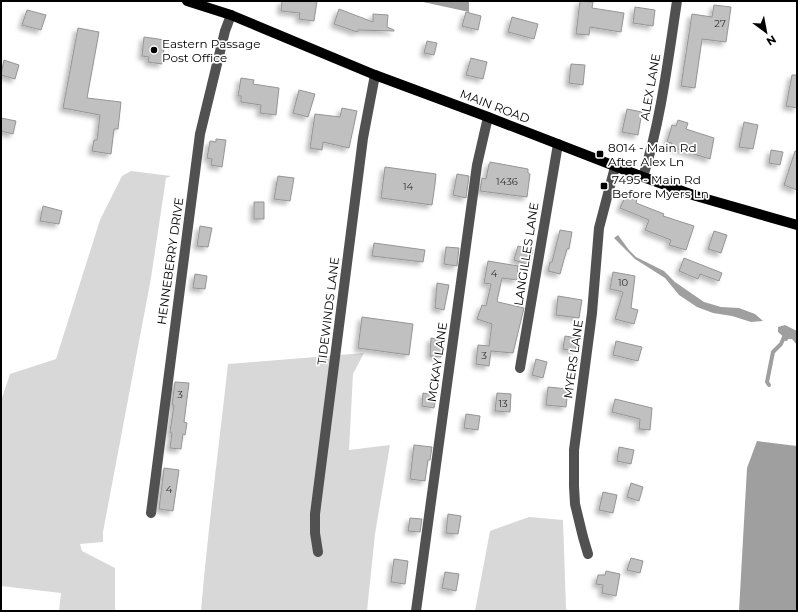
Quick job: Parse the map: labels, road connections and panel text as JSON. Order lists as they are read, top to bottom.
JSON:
{
  "streets": {
    "main road": ["MAIN ROAD"],
    "street": [
      "ALEX LANE",
      "LANGILLES LANE",
      "HENNEBERRY DRIVE",
      "TIDEWINDS LANE",
      "MYERS LANE",
      "MCKAY LANE"
    ]
  },
  "crossings": [
    ["ALEX LANE", "MAIN ROAD"],
    ["MAIN ROAD", "LANGILLES LANE"],
    ["MAIN ROAD", "HENNEBERRY DRIVE"],
    ["MAIN ROAD", "TIDEWINDS LANE"],
    ["MAIN ROAD", "MYERS LANE"],
    ["MAIN ROAD", "MCKAY LANE"]
  ],
  "places": {
    "other": ["Eastern Passage Post Office"],
    "transit": ["8014 - Main Rd After Alex Ln", "7495 - Main Rd Before Myers Ln"]
  },
  "house_numbers": [
    "27",
    "1436",
    "14",
    "4",
    "10",
    "3",
    "3",
    "13",
    "4"
  ],
  "north": "bottom right"
}
